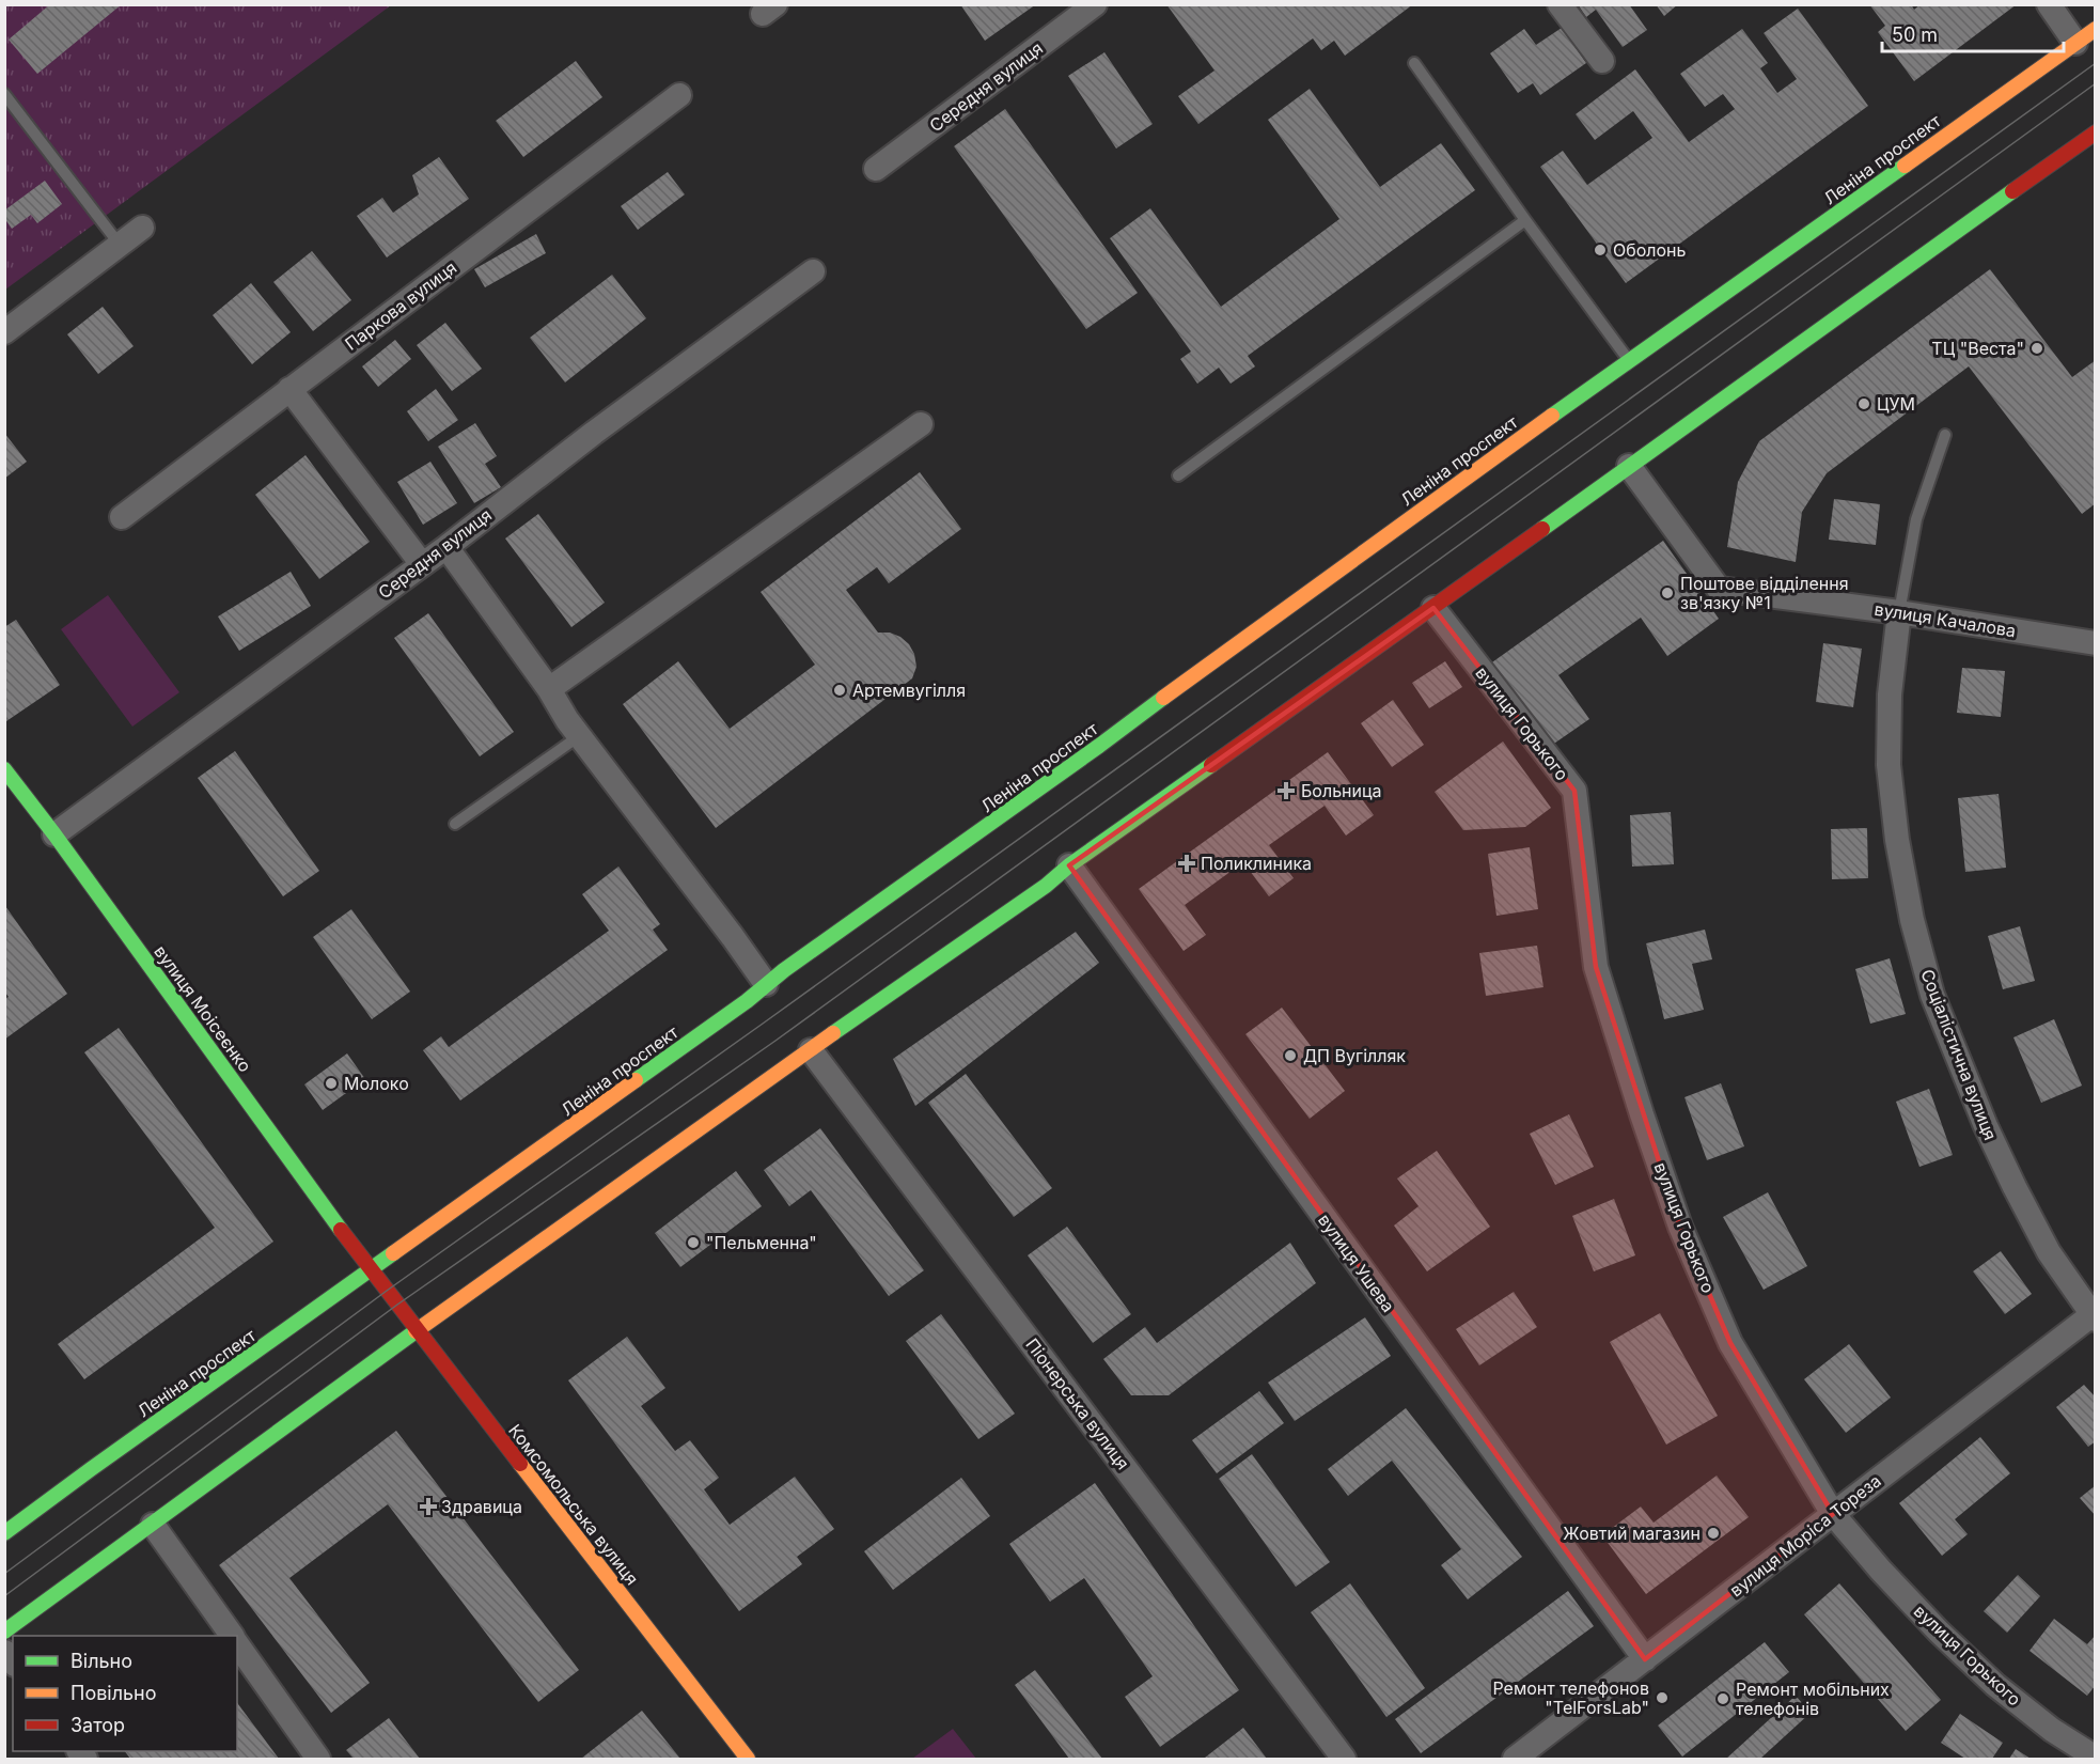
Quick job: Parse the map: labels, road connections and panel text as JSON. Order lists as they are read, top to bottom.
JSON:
{
  "streets": {
    "main road": ["Леніна проспект", "вулиця Моісеєнко", "Комсомольська вулиця"],
    "street": [
      "Середня вулиця",
      "Паркова вулиця",
      "вулиця Качалова",
      "вулиця Горького",
      "Соціалістична вулиця",
      "вулиця Ушева",
      "Піонерська вулиця",
      "вулиця Моріса Тореза"
    ]
  },
  "crossings": [
    ["Середня вулиця", "вулиця Моісеєнко"],
    ["Леніна проспект", "вулиця Моісеєнко"],
    ["Леніна проспект", "Комсомольська вулиця"],
    ["вулиця Качалова", "Соціалістична вулиця"],
    ["вулиця Горького", "вулиця Моріса Тореза"],
    ["вулиця Моісеєнко", "Комсомольська вулиця"],
    ["Соціалістична вулиця", "вулиця Моріса Тореза"],
    ["вулиця Ушева", "вулиця Моріса Тореза"]
  ],
  "places": {
    "other": [
      "Оболонь",
      "ТЦ \"Веста\"",
      "ЦУМ",
      "Поштове відділення зв'язку №1",
      "Артемвугілля",
      "ДП Вугілляк",
      "Молоко",
      "\"Пельменна\"",
      "Жовтий магазин",
      "Ремонт телефонов \"TelForsLab\"",
      "Ремонт мобільних телефонів"
    ],
    "health": ["Больница", "Поликлиника", "Здравица"]
  },
  "legend": ["Вільно", "Повільно", "Затор"],
  "scale_bar": "50 m"
}
